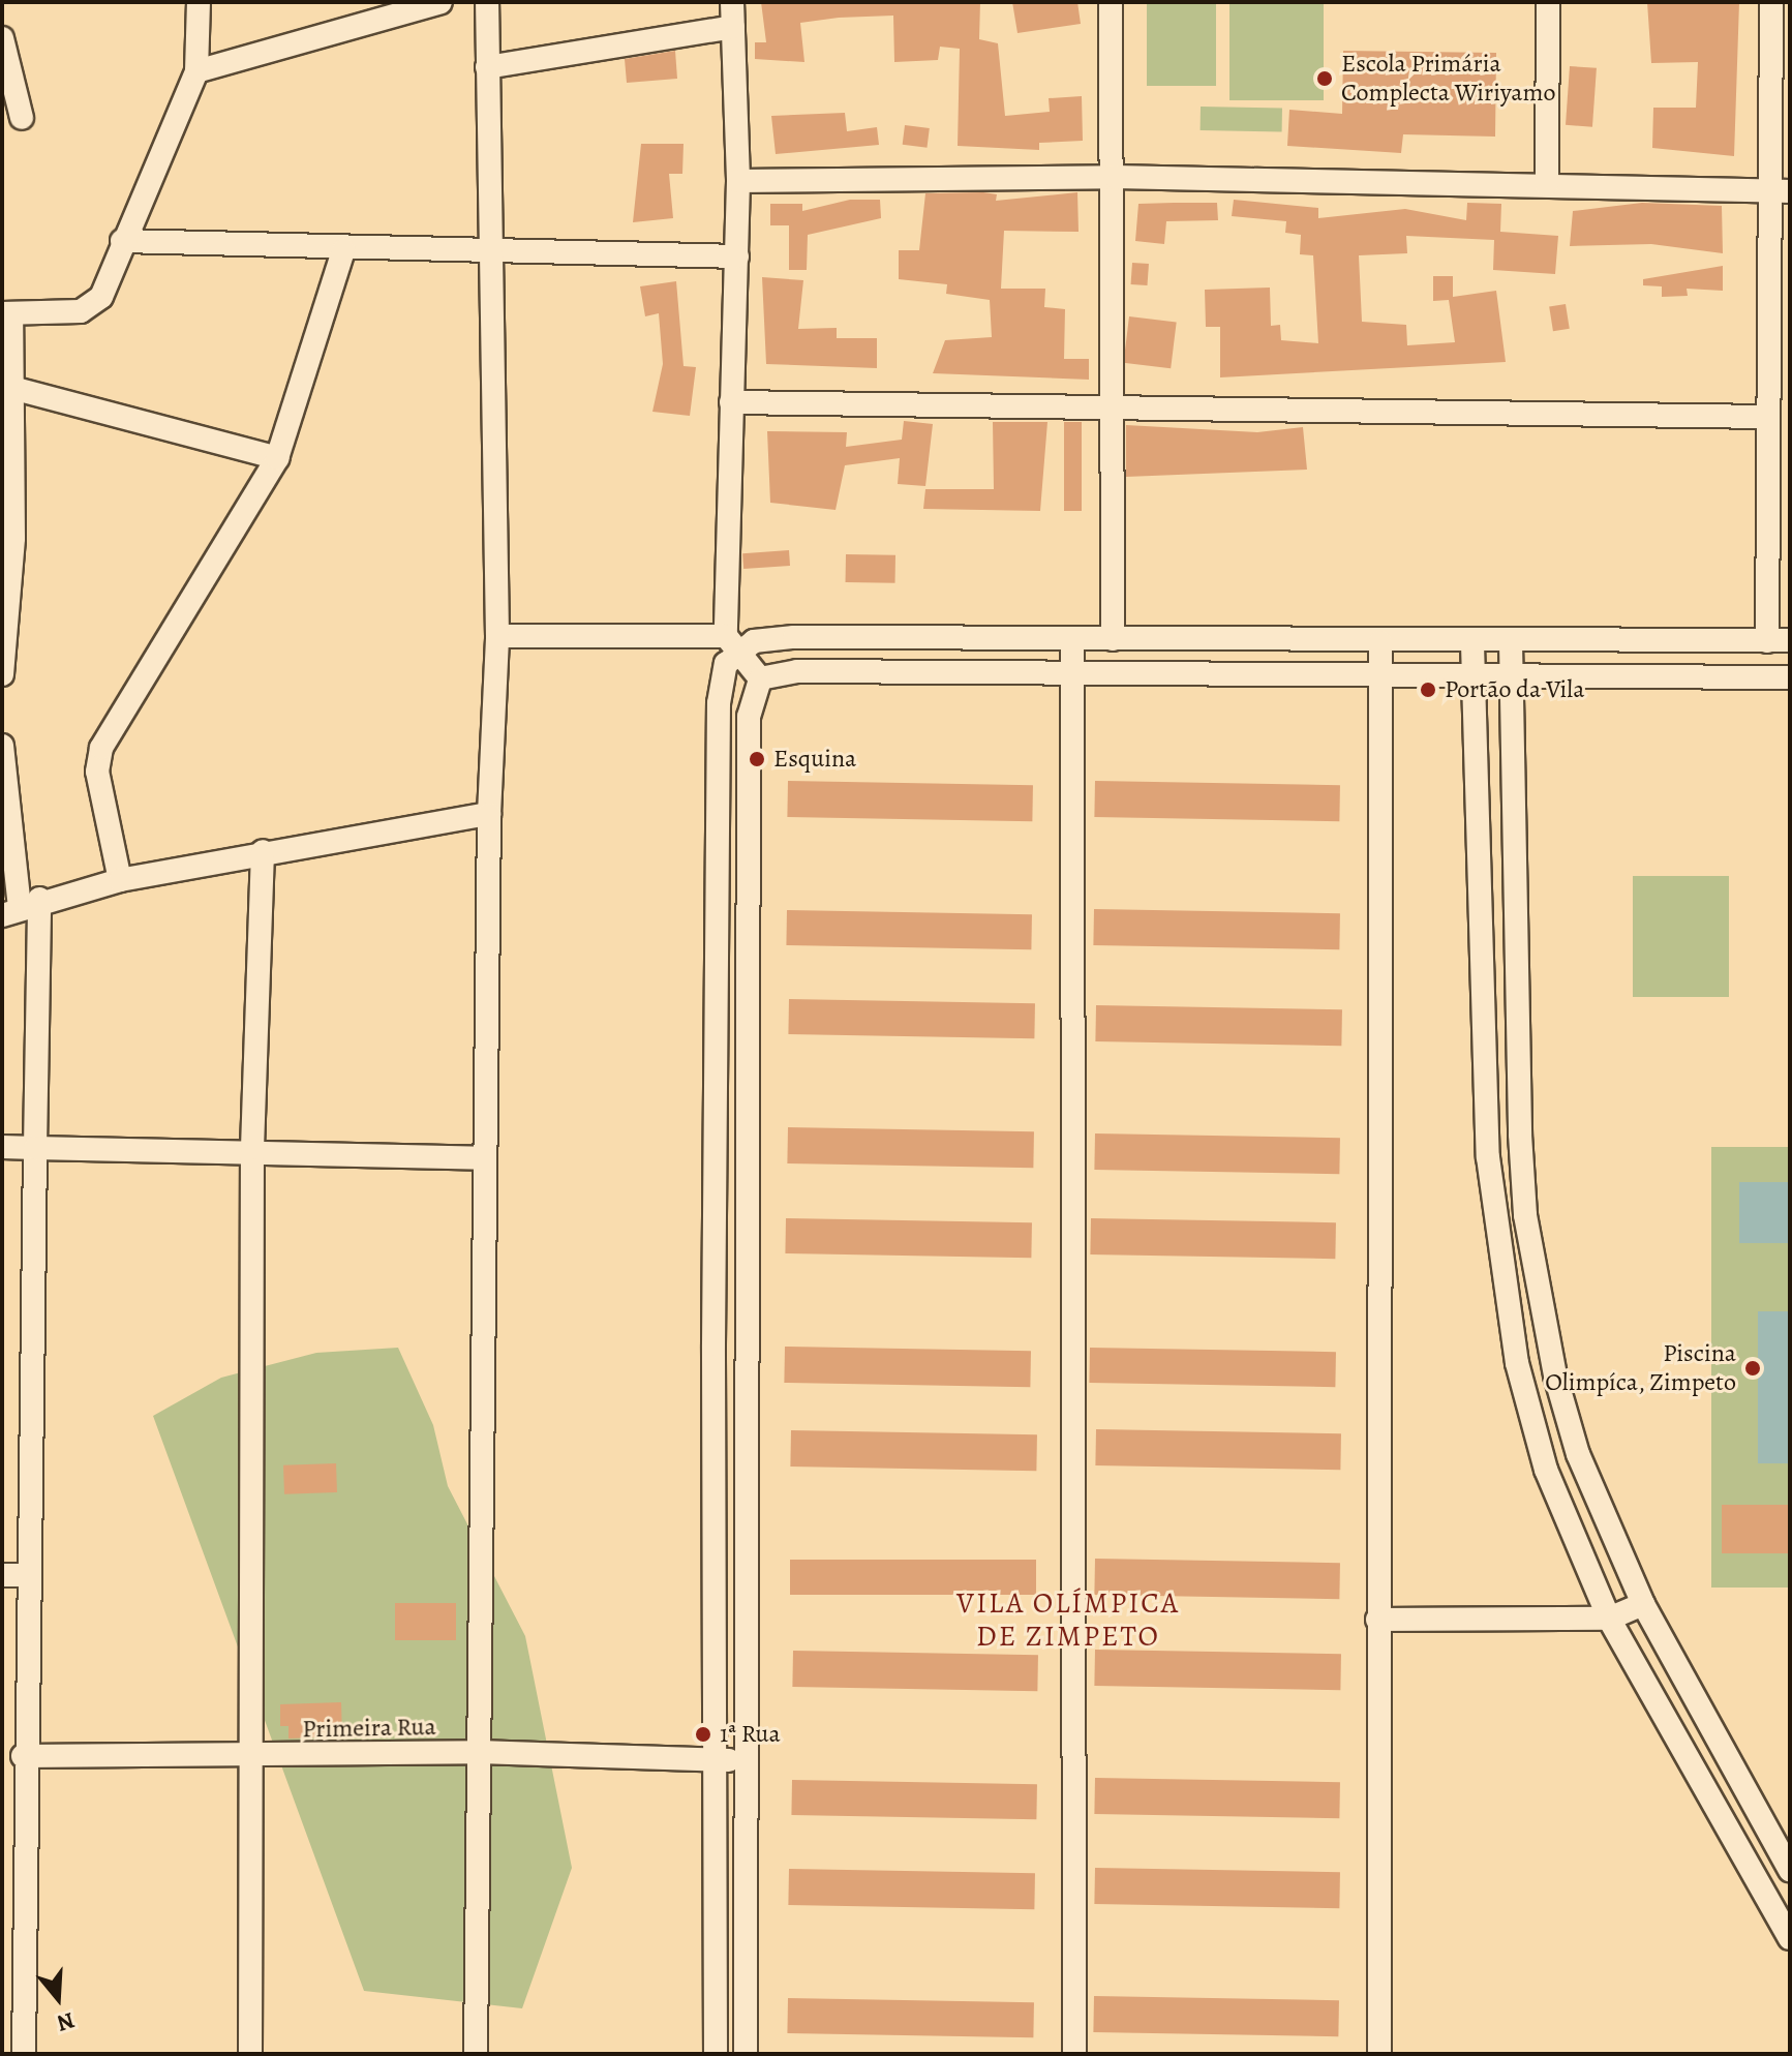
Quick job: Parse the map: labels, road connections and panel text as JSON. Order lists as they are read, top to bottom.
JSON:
{
  "streets": {
    "street": ["Primeira Rua"]
  },
  "districts": ["VILA OLÍMPICA DE ZIMPETO"],
  "places": [
    "Escola Primária Complecta Wiriyamo",
    "Portão da Vila",
    "Esquina",
    "Piscina Olimpíca, Zimpeto",
    "1ª Rua"
  ],
  "north": "bottom"
}
